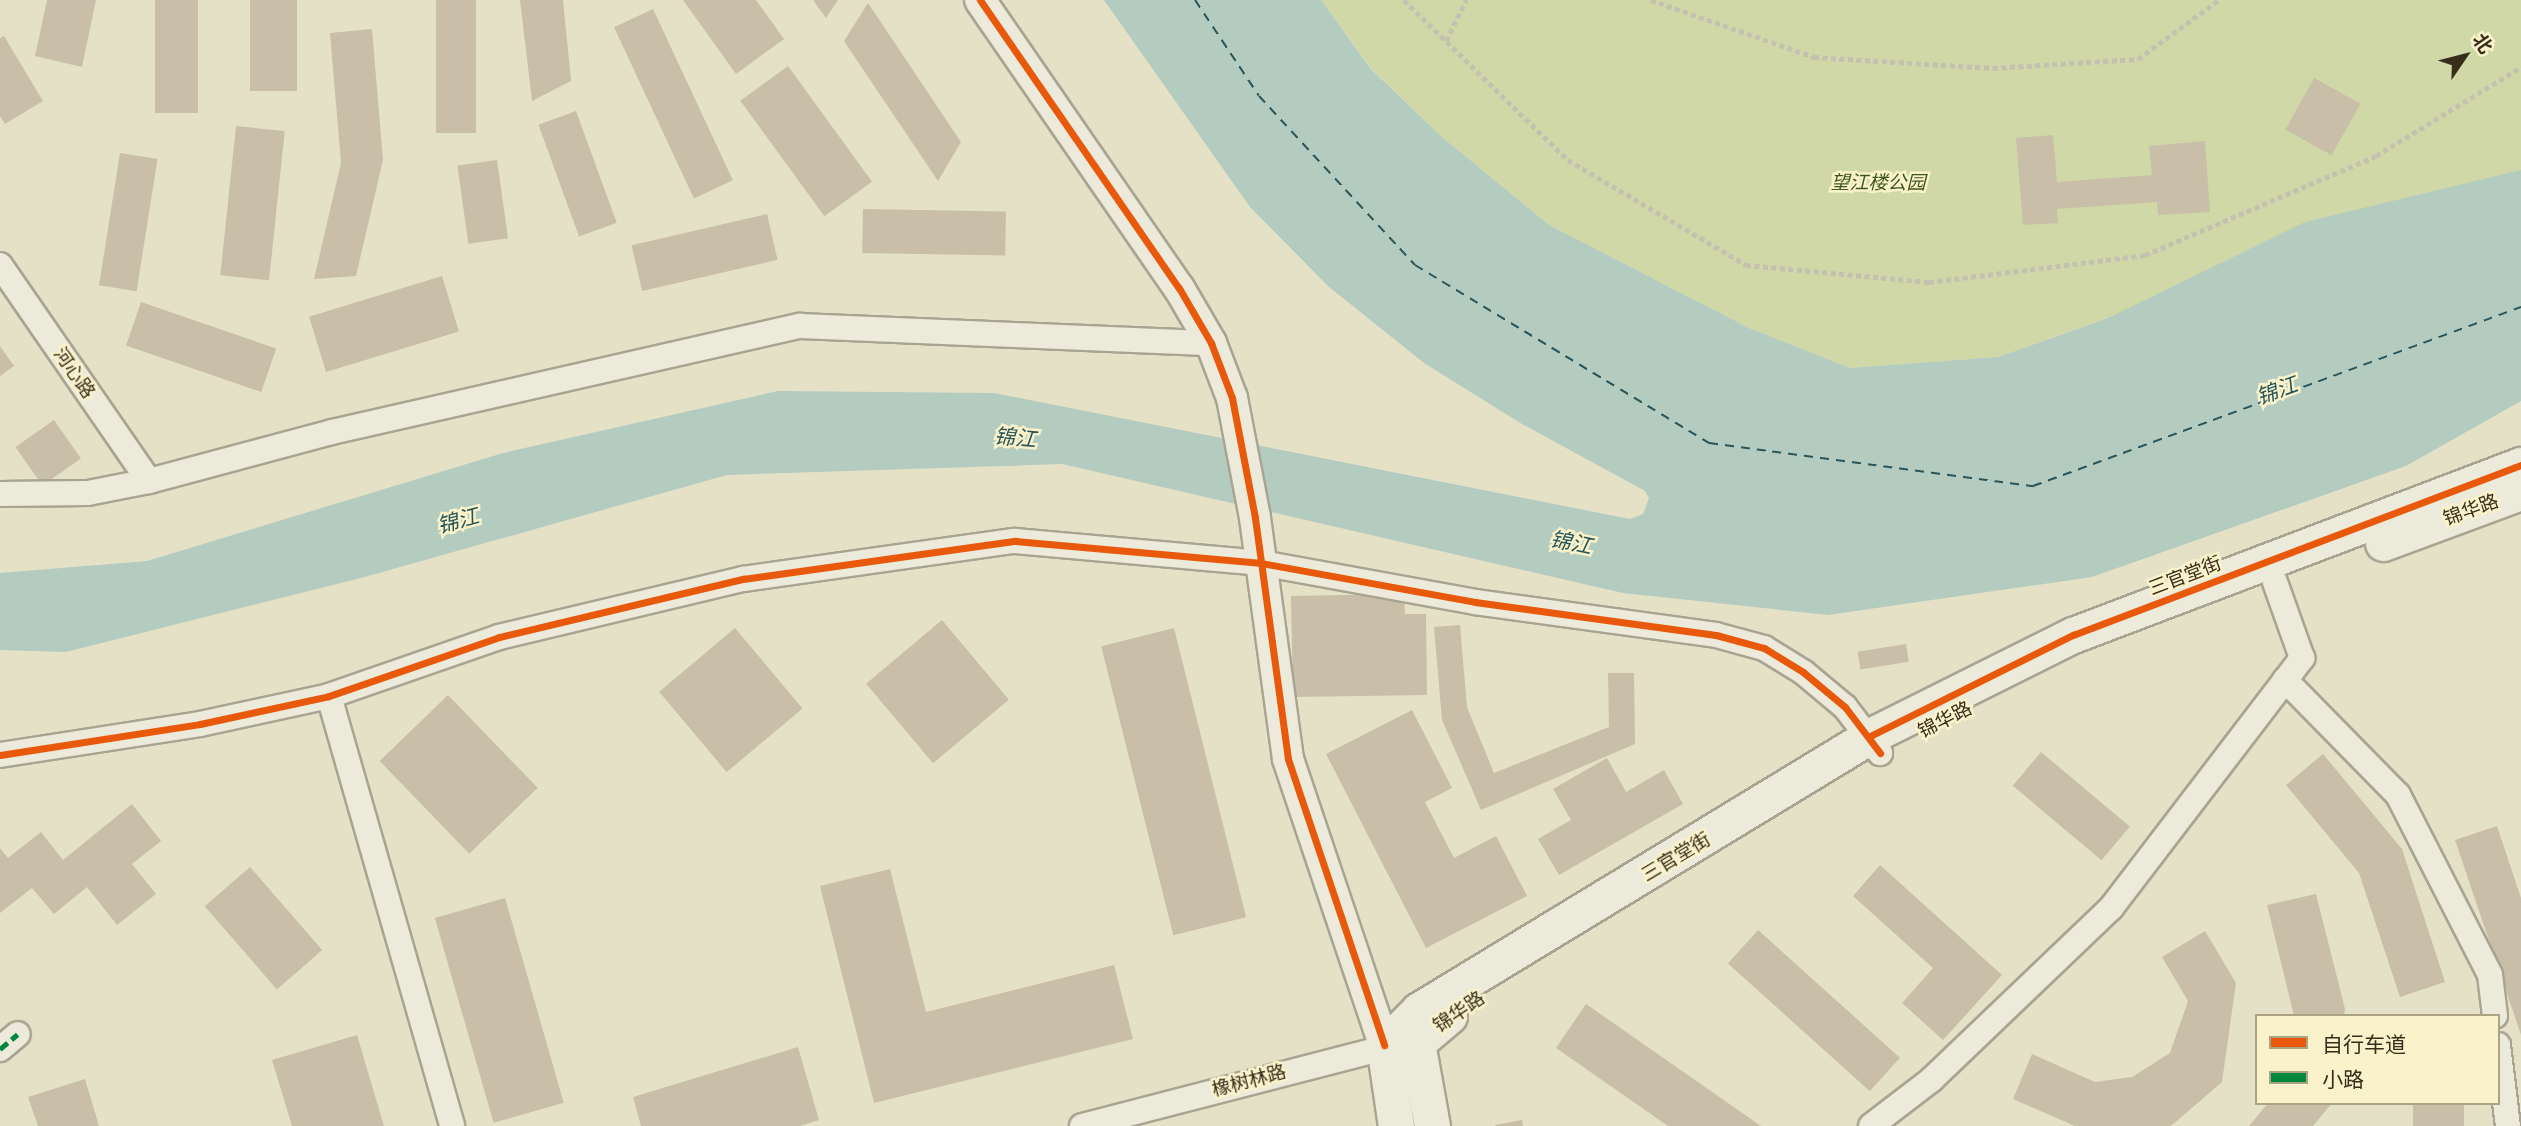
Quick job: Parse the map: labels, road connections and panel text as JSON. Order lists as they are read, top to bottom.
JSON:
{
  "streets": {
    "main road": ["锦华路", "三官堂街"],
    "street": ["河心路", "橡树林路"]
  },
  "crossings": [
    ["锦华路", "三官堂街"],
    ["锦华路", "橡树林路"]
  ],
  "water": ["锦江"],
  "parks": ["望江楼公园"],
  "legend": ["自行车道", "小路"],
  "north": "top right"
}
